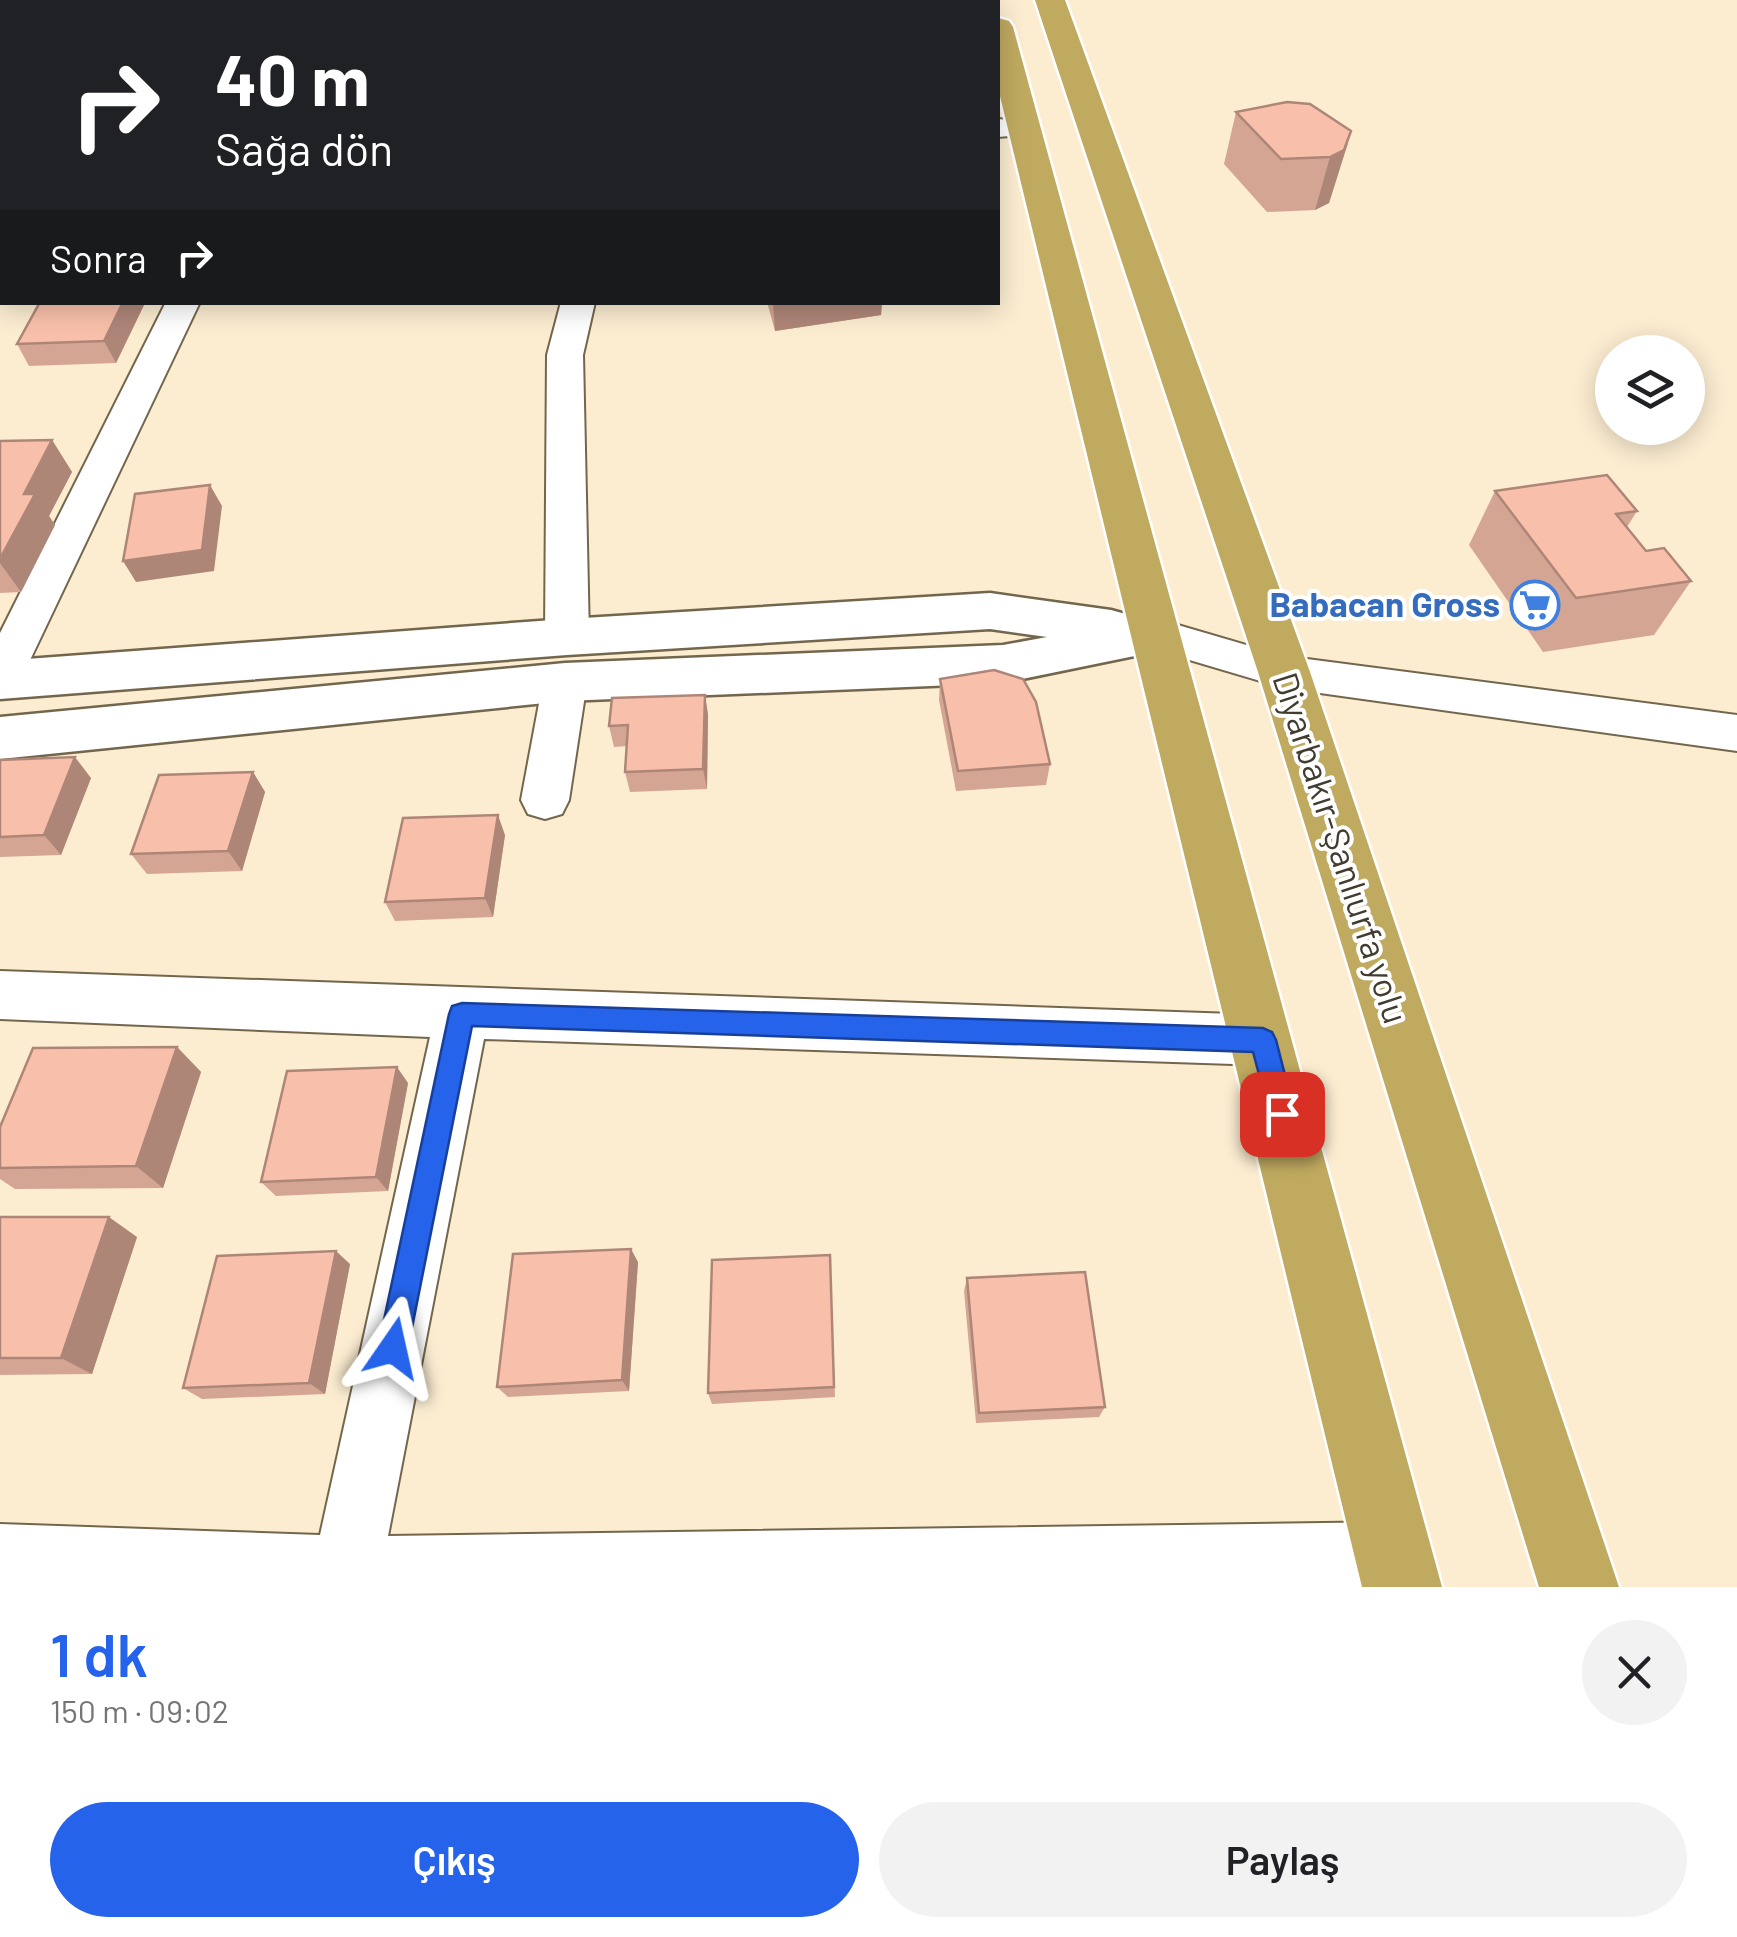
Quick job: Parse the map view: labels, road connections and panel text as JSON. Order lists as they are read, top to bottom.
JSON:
{
  "streets": {
    "highway": ["Diyarbakır-Şanlıurfa yolu"]
  },
  "places": {
    "supermarket": ["Babacan Gross"]
  },
  "page": {
    "turn": ["40 m", "Sağa dön"],
    "then": "Sonra",
    "heading": ["1 dk", "150 m · 09:02"],
    "buttons": ["Çıkış", "Paylaş"]
  }
}
